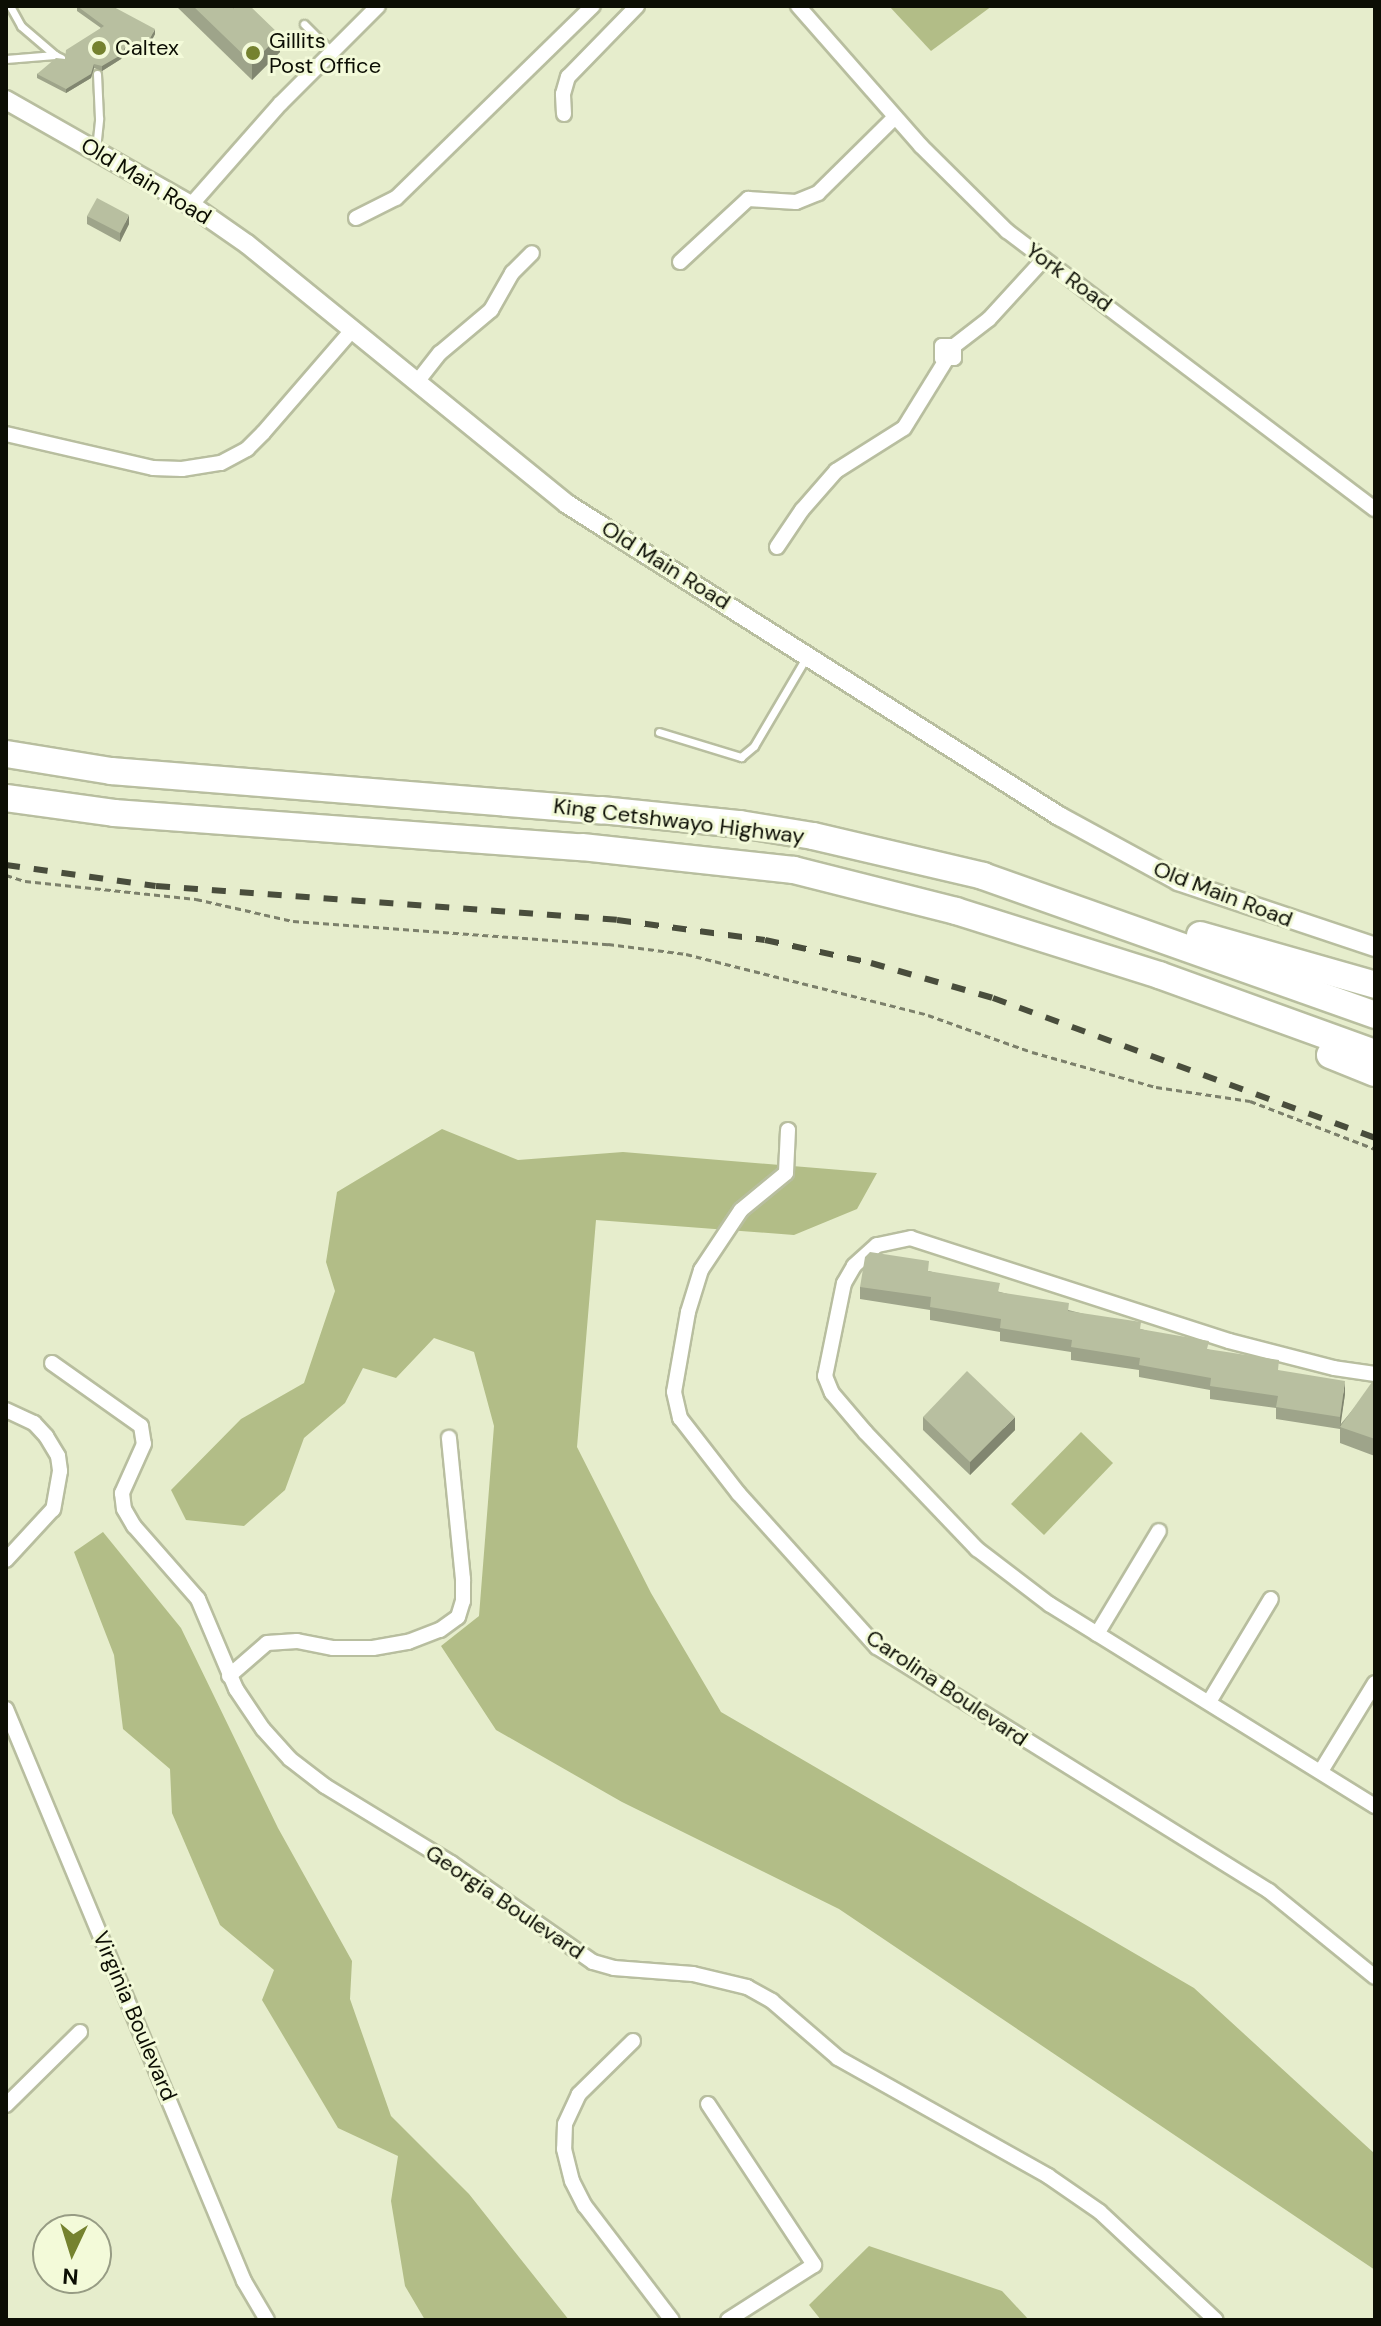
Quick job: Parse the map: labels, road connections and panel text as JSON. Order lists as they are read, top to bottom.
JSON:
{
  "streets": {
    "highway": ["King Cetshwayo Highway"],
    "street": [
      "Old Main Road",
      "York Road",
      "Carolina Boulevard",
      "Georgia Boulevard",
      "Virginia Boulevard"
    ]
  },
  "places": ["Caltex", "Gillits Post Office"],
  "north": "bottom"
}
